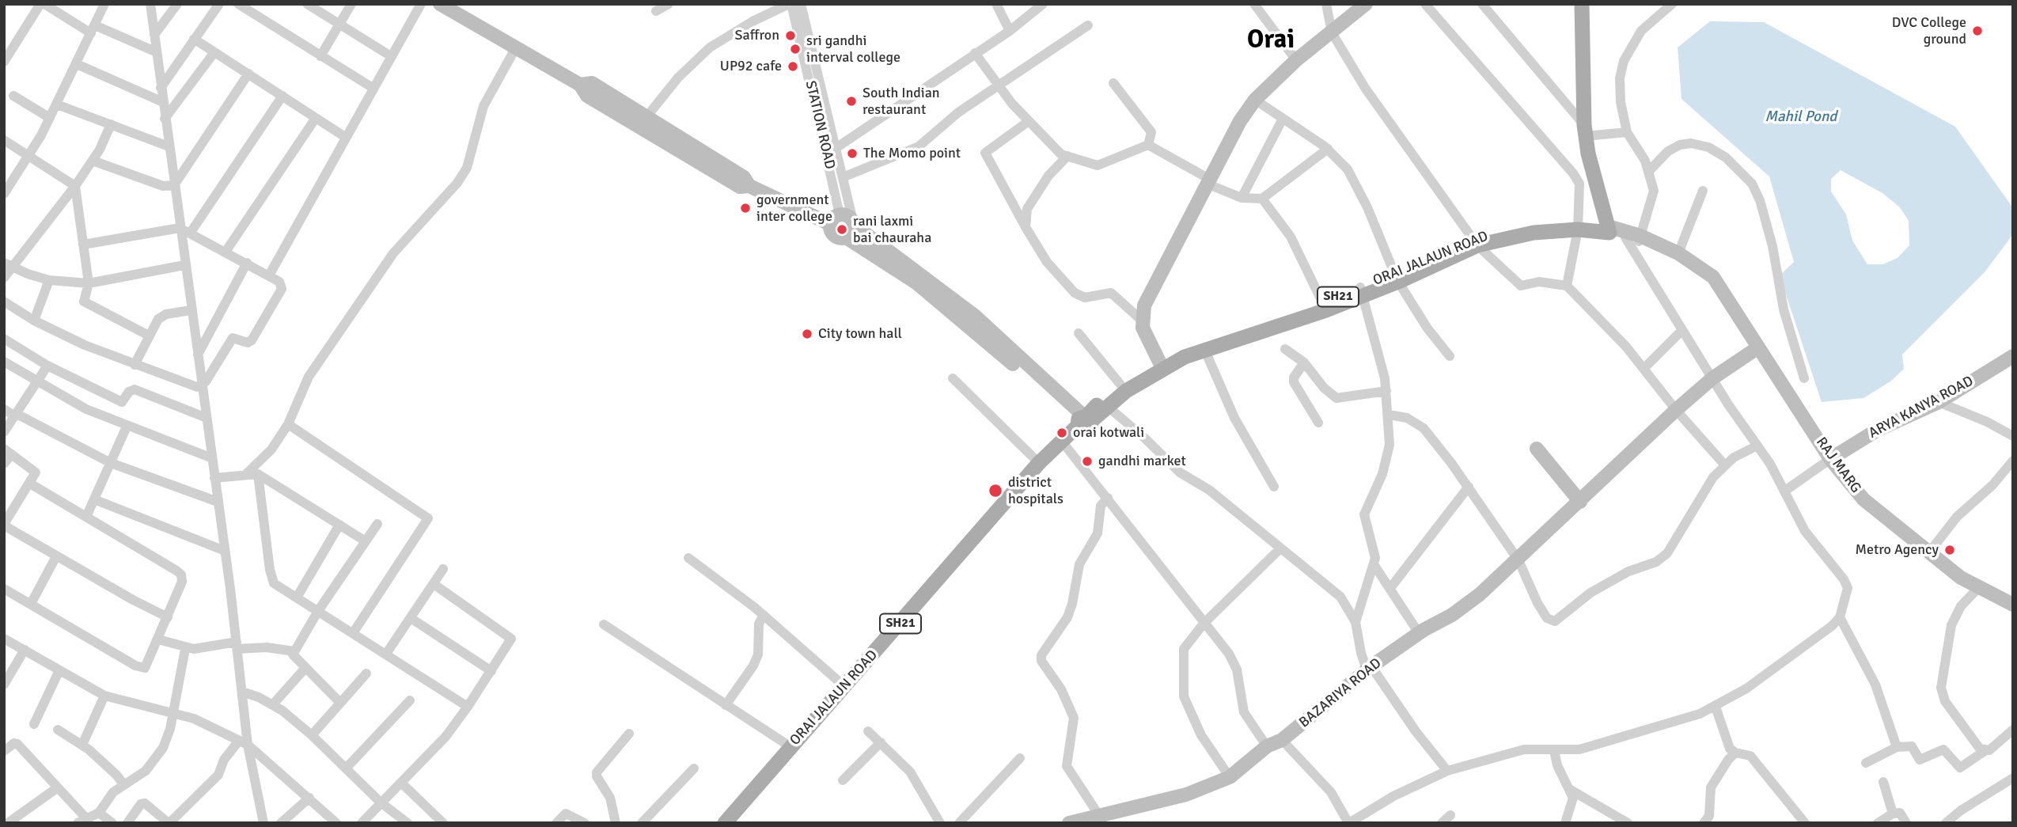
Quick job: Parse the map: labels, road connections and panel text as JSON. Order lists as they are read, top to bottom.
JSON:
{
  "streets": {
    "main road": ["ORAI JALAUN ROAD", "SH21"],
    "street": [
      "STATION ROAD",
      "ARYA KANYA ROAD",
      "RAJ MARG",
      "BAZARIYA ROAD"
    ]
  },
  "crossings": [
    ["ARYA KANYA ROAD", "RAJ MARG"],
    ["RAJ MARG", "BAZARIYA ROAD"]
  ],
  "districts": ["Orai"],
  "water": ["Mahil Pond"],
  "places": [
    "DVC College ground",
    "Saffron",
    "sri gandhi interval college",
    "UP92 cafe",
    "South Indian restaurant",
    "The Momo point",
    "government inter college",
    "rani laxmi bai chauraha",
    "City town hall",
    "orai kotwali",
    "gandhi market",
    "district hospitals",
    "Metro Agency"
  ]
}
